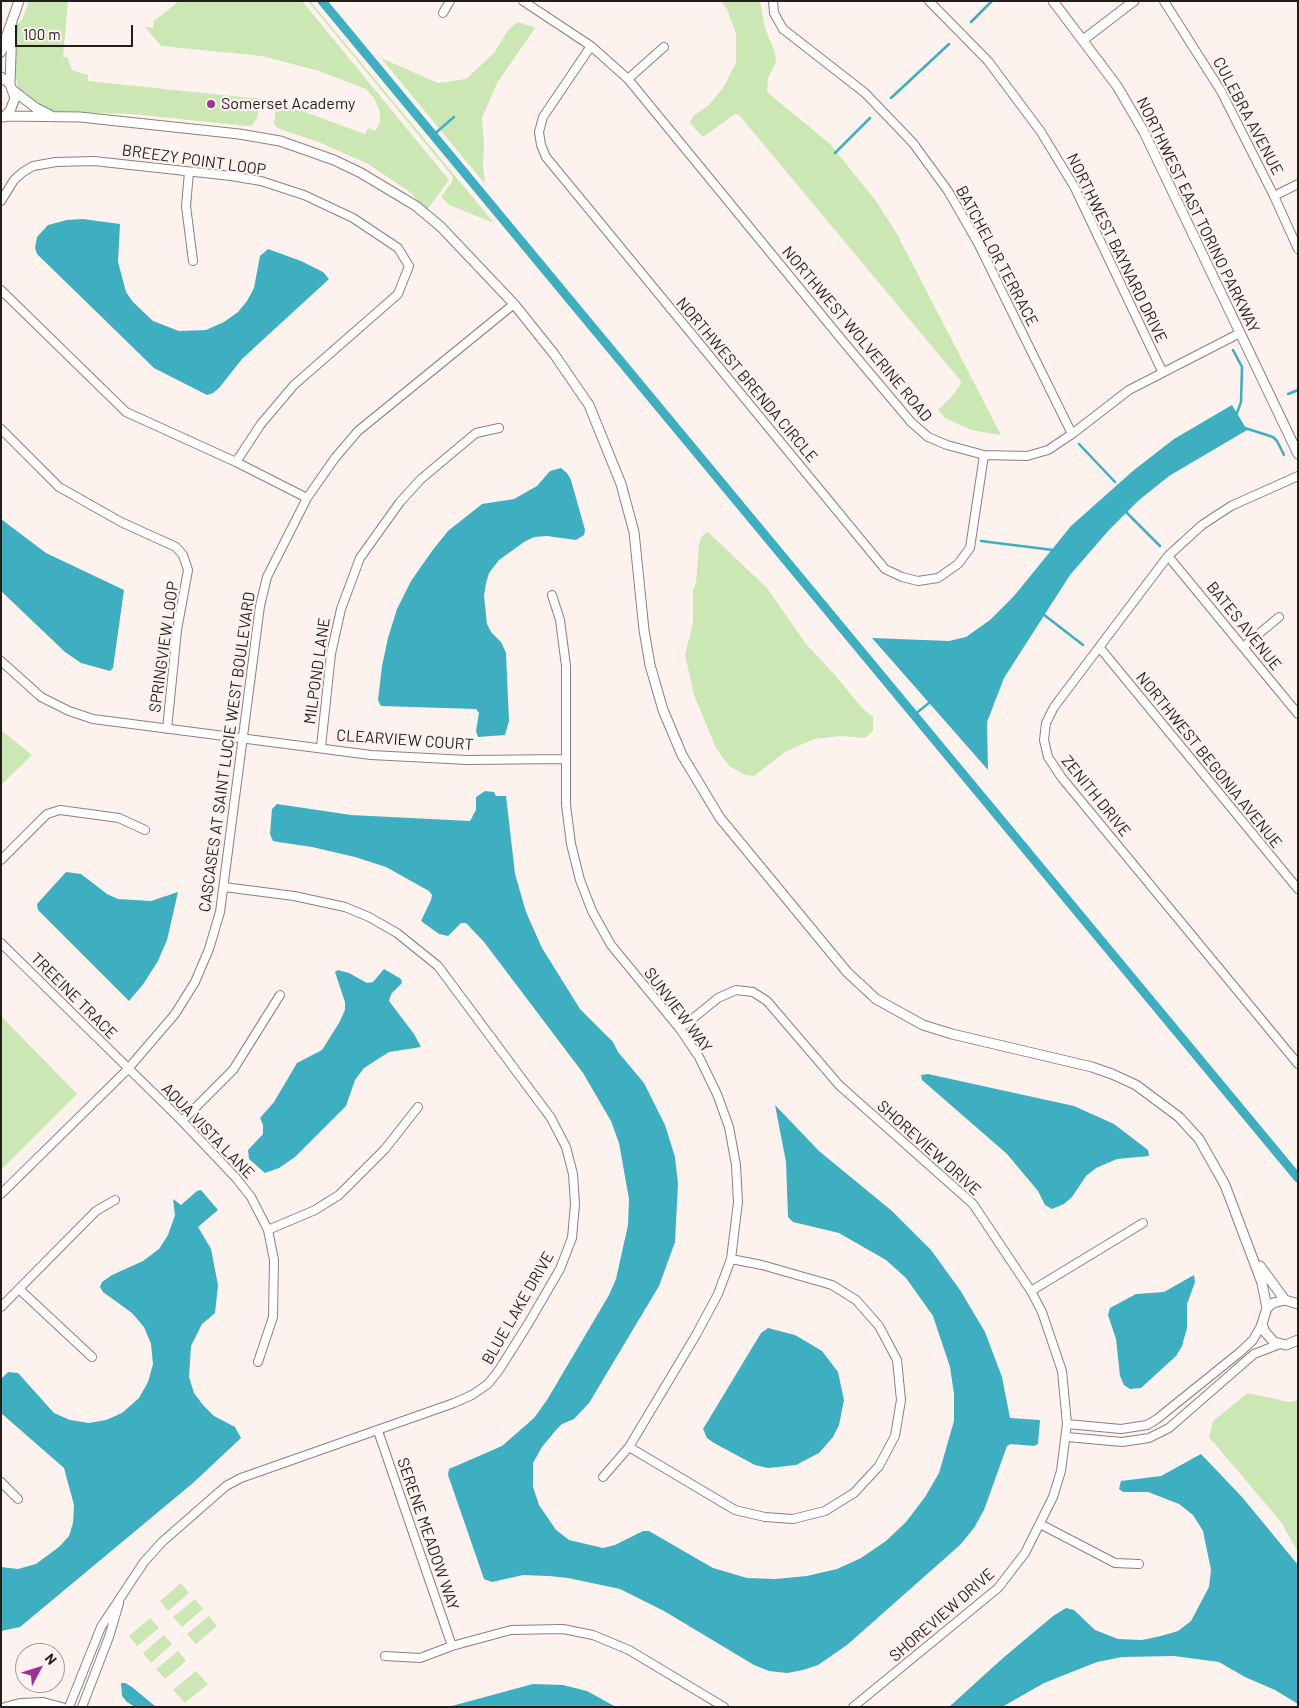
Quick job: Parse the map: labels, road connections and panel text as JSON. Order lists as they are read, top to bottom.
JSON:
{
  "streets": {
    "street": [
      "CULEBRA AVENUE",
      "BREEZY POINT LOOP",
      "NORTHWEST EAST TORINO PARKWAY",
      "NORTHWEST BAYNARD DRIVE",
      "BATCHELOR TERRACE",
      "NORTHWEST WOLVERINE ROAD",
      "NORTHWEST BRENDA CIRCLE",
      "BATES AVENUE",
      "SPRINGVIEW LOOP",
      "MILPOND LANE",
      "CLEARVIEW COURT",
      "CASCASES AT SAINT LUCIE WEST BOULEVARD",
      "NORTHWEST BEGONIA AVENUE",
      "ZENITH DRIVE",
      "TREEINE TRACE",
      "SUNVIEW WAY",
      "AQUA VISTA LANE",
      "SHOREVIEW DRIVE",
      "BLUE LAKE DRIVE",
      "SERENE MEADOW WAY"
    ]
  },
  "crossings": [
    ["NORTHWEST EAST TORINO PARKWAY", "NORTHWEST WOLVERINE ROAD"],
    ["NORTHWEST BAYNARD DRIVE", "NORTHWEST WOLVERINE ROAD"],
    ["BATCHELOR TERRACE", "NORTHWEST WOLVERINE ROAD"],
    ["NORTHWEST WOLVERINE ROAD", "NORTHWEST BRENDA CIRCLE"],
    ["BATES AVENUE", "ZENITH DRIVE"],
    ["SPRINGVIEW LOOP", "CLEARVIEW COURT"],
    ["SPRINGVIEW LOOP", "CASCASES AT SAINT LUCIE WEST BOULEVARD"],
    ["MILPOND LANE", "CLEARVIEW COURT"],
    ["CLEARVIEW COURT", "CASCASES AT SAINT LUCIE WEST BOULEVARD"],
    ["CLEARVIEW COURT", "SUNVIEW WAY"],
    ["CASCASES AT SAINT LUCIE WEST BOULEVARD", "TREEINE TRACE"],
    ["CASCASES AT SAINT LUCIE WEST BOULEVARD", "AQUA VISTA LANE"],
    ["CASCASES AT SAINT LUCIE WEST BOULEVARD", "BLUE LAKE DRIVE"],
    ["NORTHWEST BEGONIA AVENUE", "ZENITH DRIVE"],
    ["TREEINE TRACE", "AQUA VISTA LANE"],
    ["SUNVIEW WAY", "SHOREVIEW DRIVE"],
    ["BLUE LAKE DRIVE", "SERENE MEADOW WAY"]
  ],
  "places": ["Somerset Academy"],
  "scale_bar": "100 m",
  "north": "top right"
}
